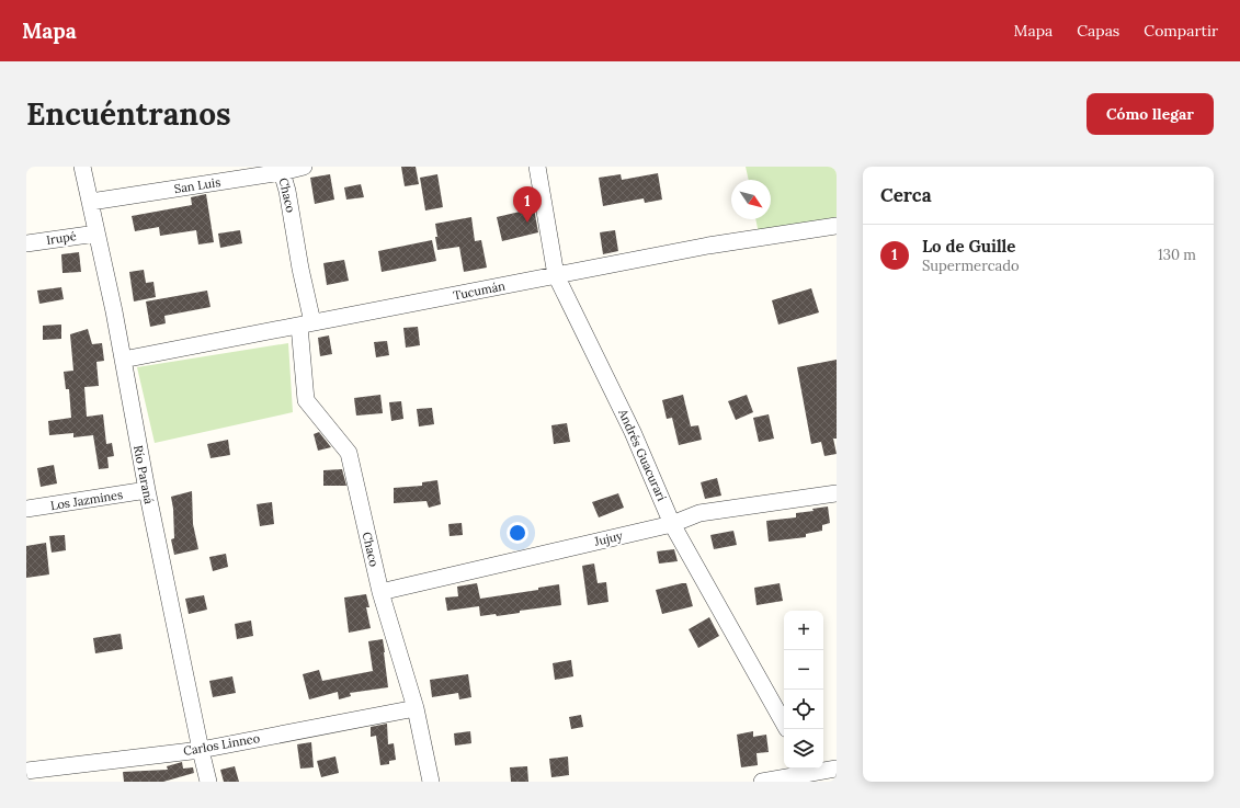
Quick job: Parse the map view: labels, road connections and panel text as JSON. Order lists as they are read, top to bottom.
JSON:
{
  "streets": {
    "street": [
      "San Luis",
      "Chaco",
      "Irupé",
      "Tucumán",
      "Andrés Guacurarí",
      "Río Paraná",
      "Los Jazmines",
      "Jujuy",
      "Carlos Linneo"
    ]
  },
  "crossings": [
    ["San Luis", "Chaco"],
    ["San Luis", "Río Paraná"],
    ["Chaco", "Tucumán"],
    ["Chaco", "Jujuy"],
    ["Chaco", "Carlos Linneo"],
    ["Irupé", "Río Paraná"],
    ["Tucumán", "Andrés Guacurarí"],
    ["Tucumán", "Río Paraná"],
    ["Andrés Guacurarí", "Jujuy"],
    ["Río Paraná", "Los Jazmines"],
    ["Río Paraná", "Carlos Linneo"]
  ],
  "north": "bottom right",
  "page": {
    "header": "Mapa",
    "nav": ["Mapa", "Capas", "Compartir"],
    "buttons": "Cómo llegar",
    "title": "Encuéntranos",
    "heading": "Cerca",
    "pins": "1",
    "list": [
      {
        "mark": "1",
        "name": "Lo de Guille",
        "note": "Supermercado",
        "value": "130 m"
      }
    ],
    "map_buttons": ["+", "−"]
  }
}
